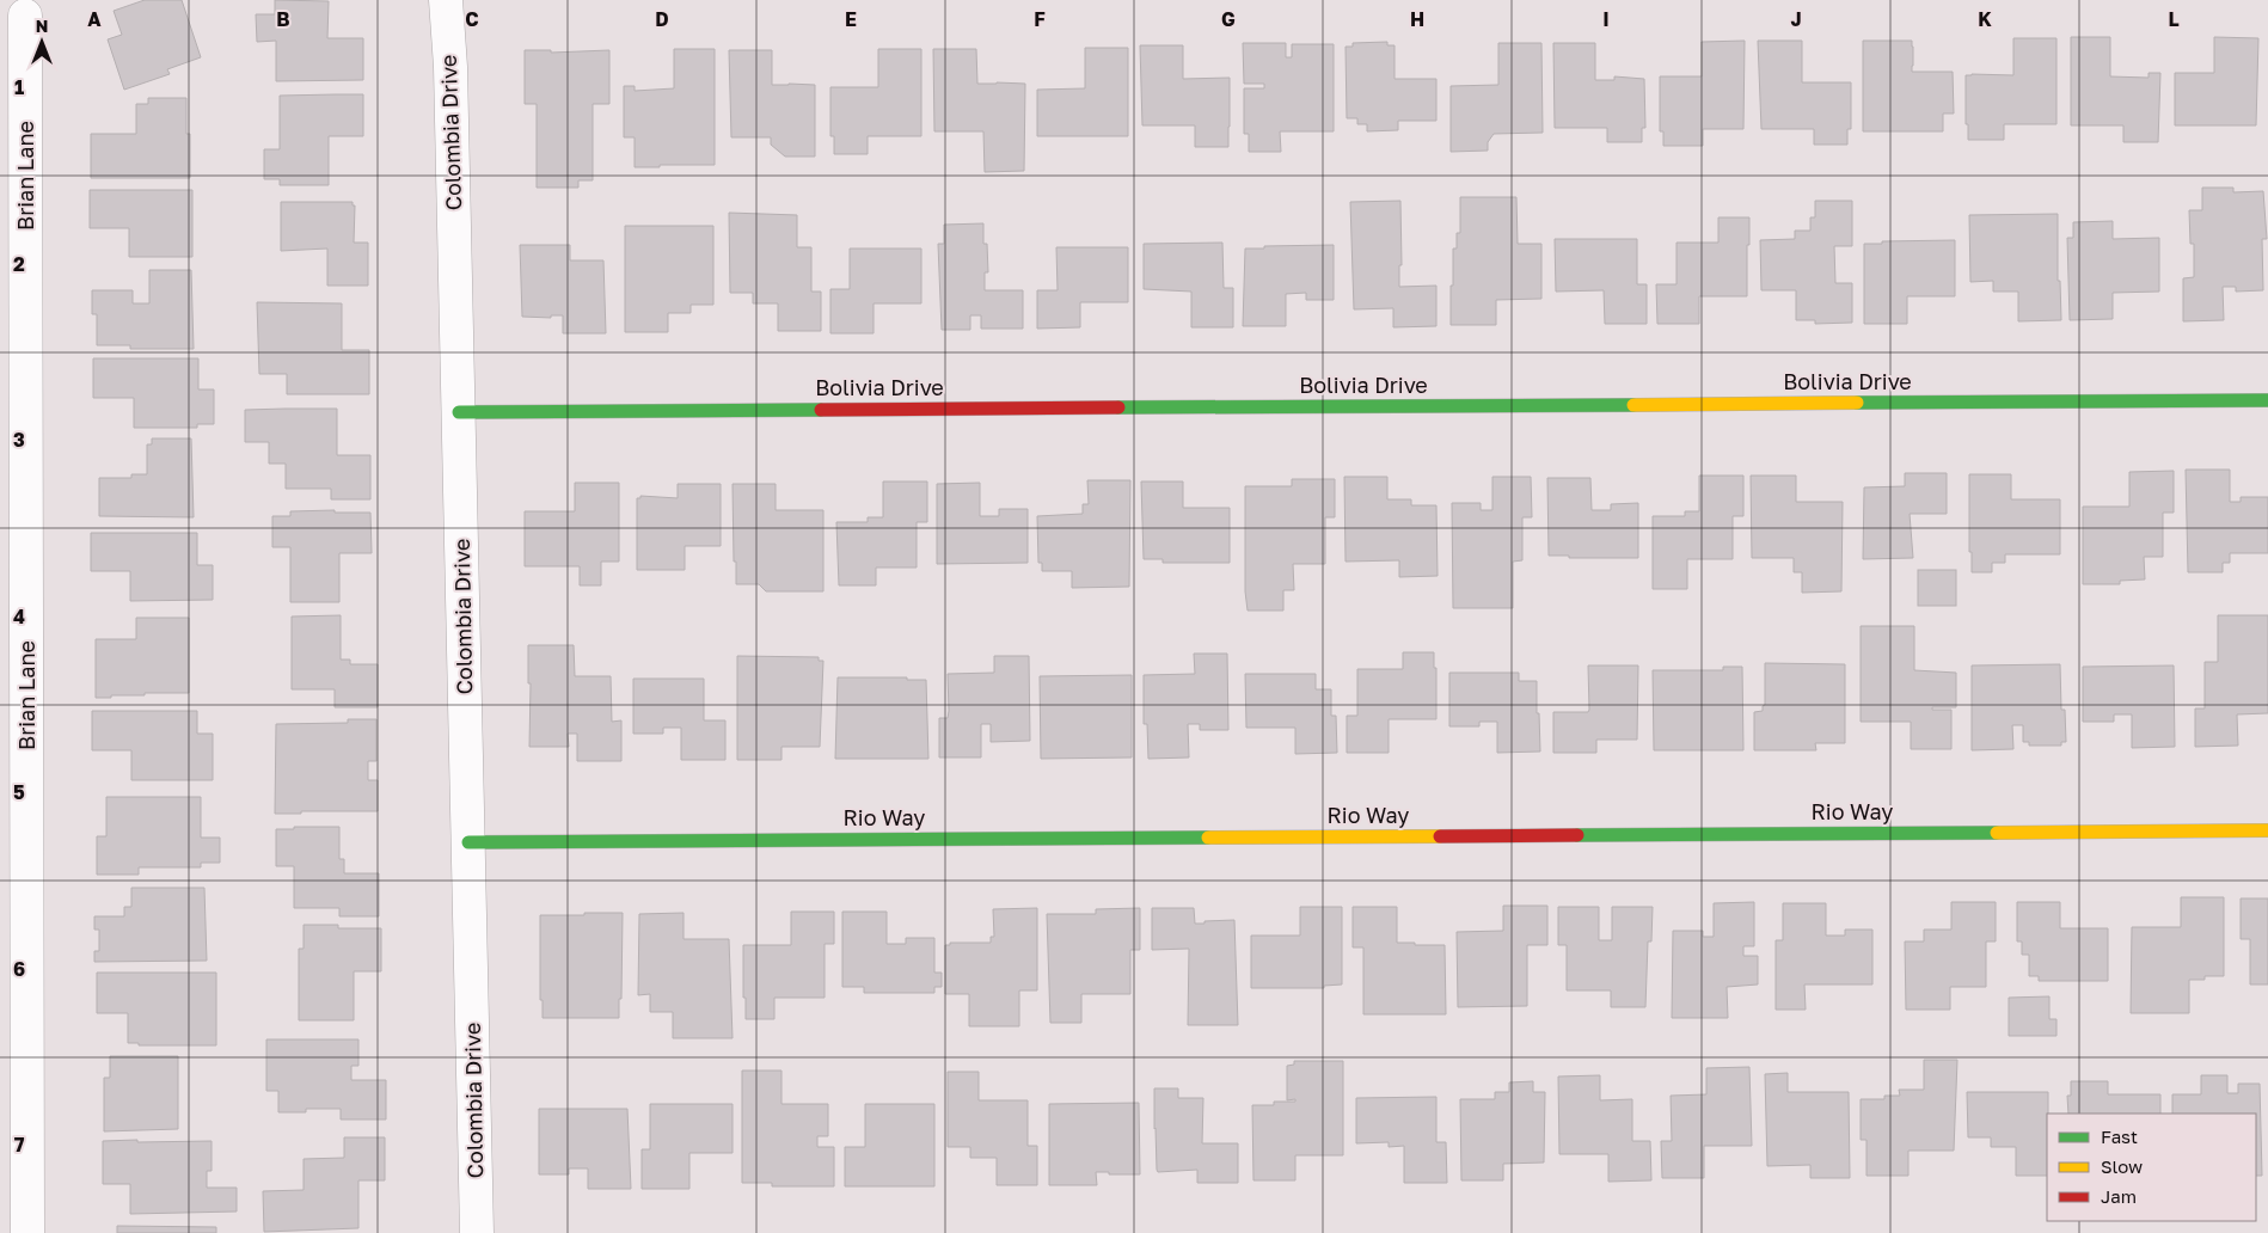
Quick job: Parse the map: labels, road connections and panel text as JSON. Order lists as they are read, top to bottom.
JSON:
{
  "streets": {
    "street": [
      "Colombia Drive",
      "Brian Lane",
      "Bolivia Drive",
      "Rio Way"
    ]
  },
  "crossings": [
    ["Colombia Drive", "Bolivia Drive"],
    ["Colombia Drive", "Rio Way"]
  ],
  "legend": ["Fast", "Slow", "Jam"],
  "north": "top",
  "grid": {
    "columns": [
      "A",
      "B",
      "C",
      "D",
      "E",
      "F",
      "G",
      "H",
      "I",
      "J",
      "K",
      "L"
    ],
    "rows": [
      "1",
      "2",
      "3",
      "4",
      "5",
      "6",
      "7"
    ]
  }
}
